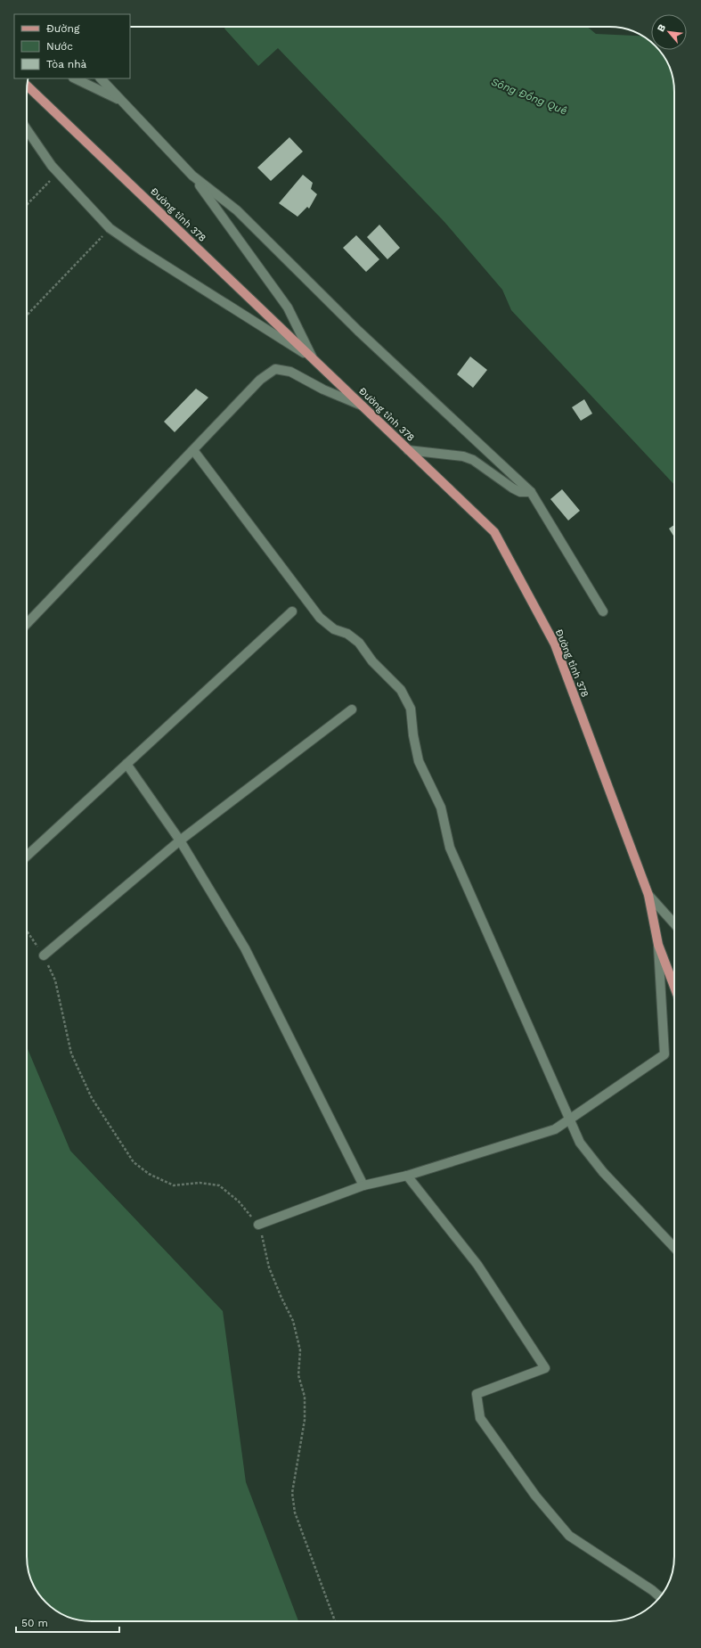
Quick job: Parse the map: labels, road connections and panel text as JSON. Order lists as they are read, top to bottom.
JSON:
{
  "streets": {
    "main road": ["Đường tỉnh 378"]
  },
  "water": ["Sông Đồng Quê"],
  "legend": ["Đường", "Nước", "Tòa nhà"],
  "scale_bar": "50 m",
  "north": "top left"
}
